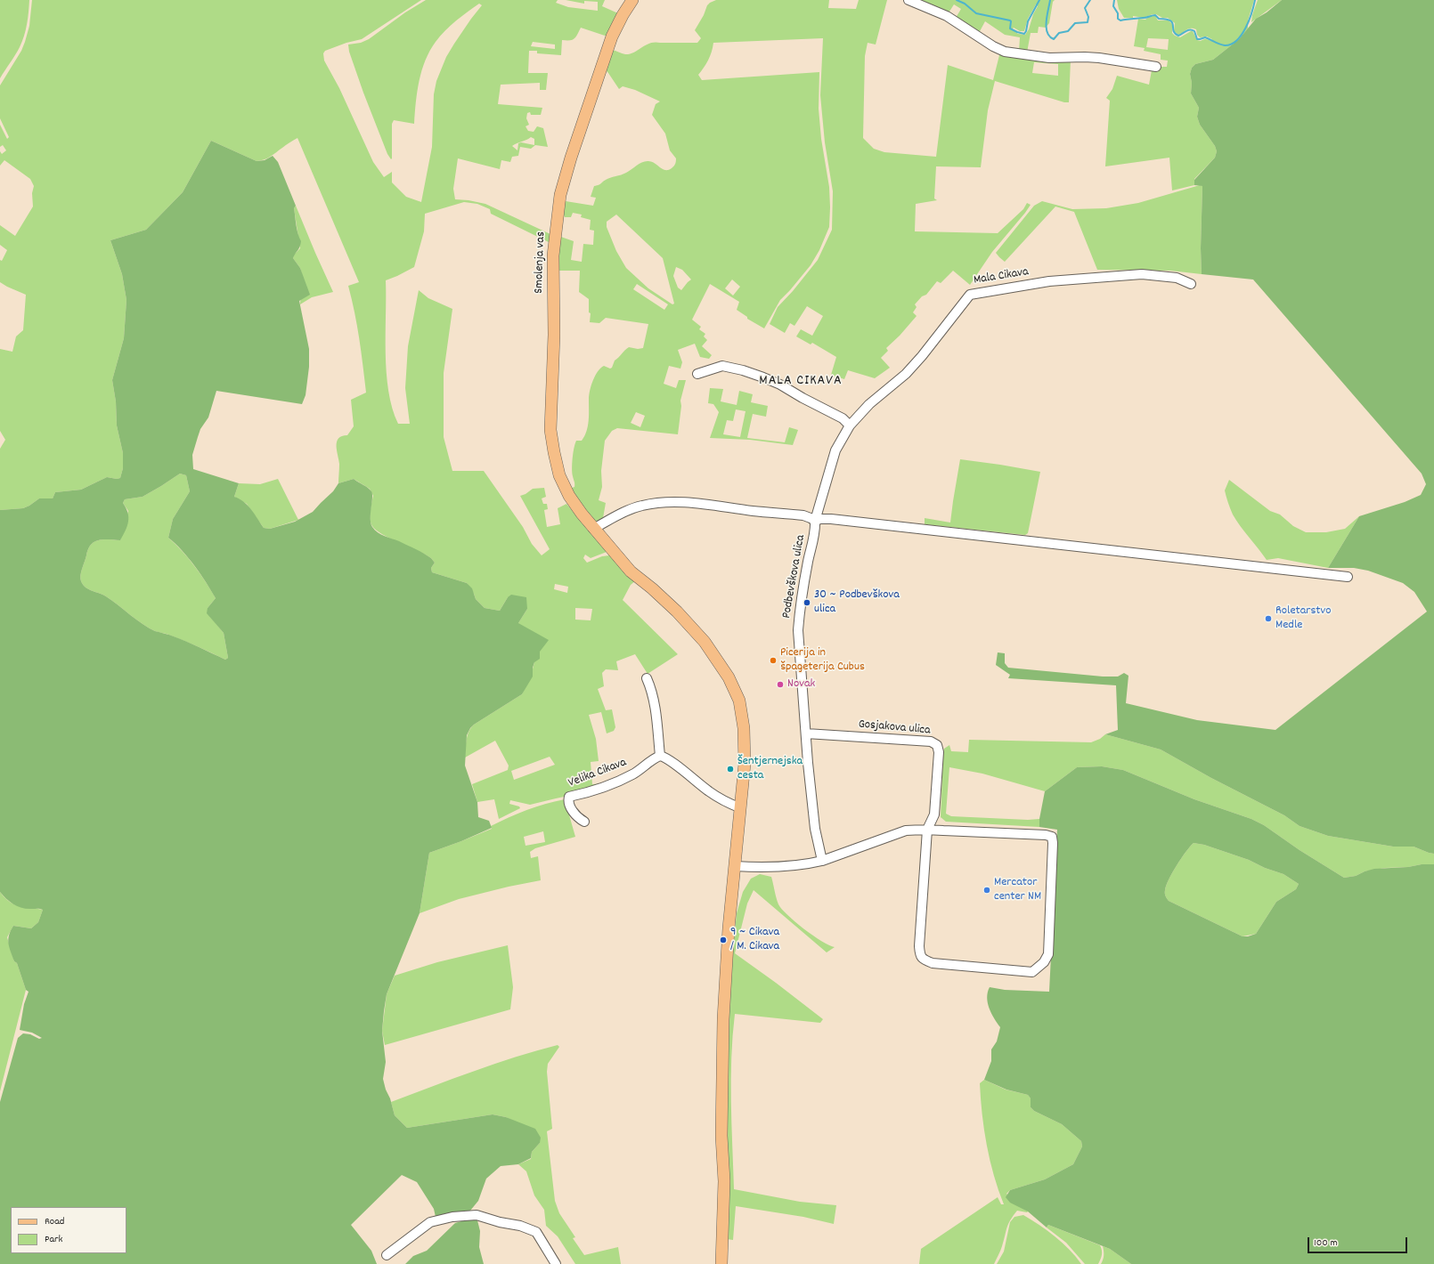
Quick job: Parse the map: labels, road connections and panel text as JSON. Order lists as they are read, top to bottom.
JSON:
{
  "streets": {
    "main road": ["Smolenja vas"],
    "street": [
      "Mala Cikava",
      "Podbevškova ulica",
      "Gosjakova ulica",
      "Velika Cikava"
    ]
  },
  "crossings": [
    ["Smolenja vas", "Podbevškova ulica"],
    ["Mala Cikava", "Podbevškova ulica"],
    ["Podbevškova ulica", "Gosjakova ulica"]
  ],
  "districts": ["MALA CIKAVA"],
  "places": [
    "30 ~ Podbevškova ulica",
    "Roletarstvo Medle",
    "Picerija in špageterija Cubus",
    "Novak",
    "Šentjernejska cesta",
    "Mercator center NM",
    "9 ~ Cikava / M. Cikava"
  ],
  "legend": ["Road", "Park"],
  "scale_bar": "100 m"
}
